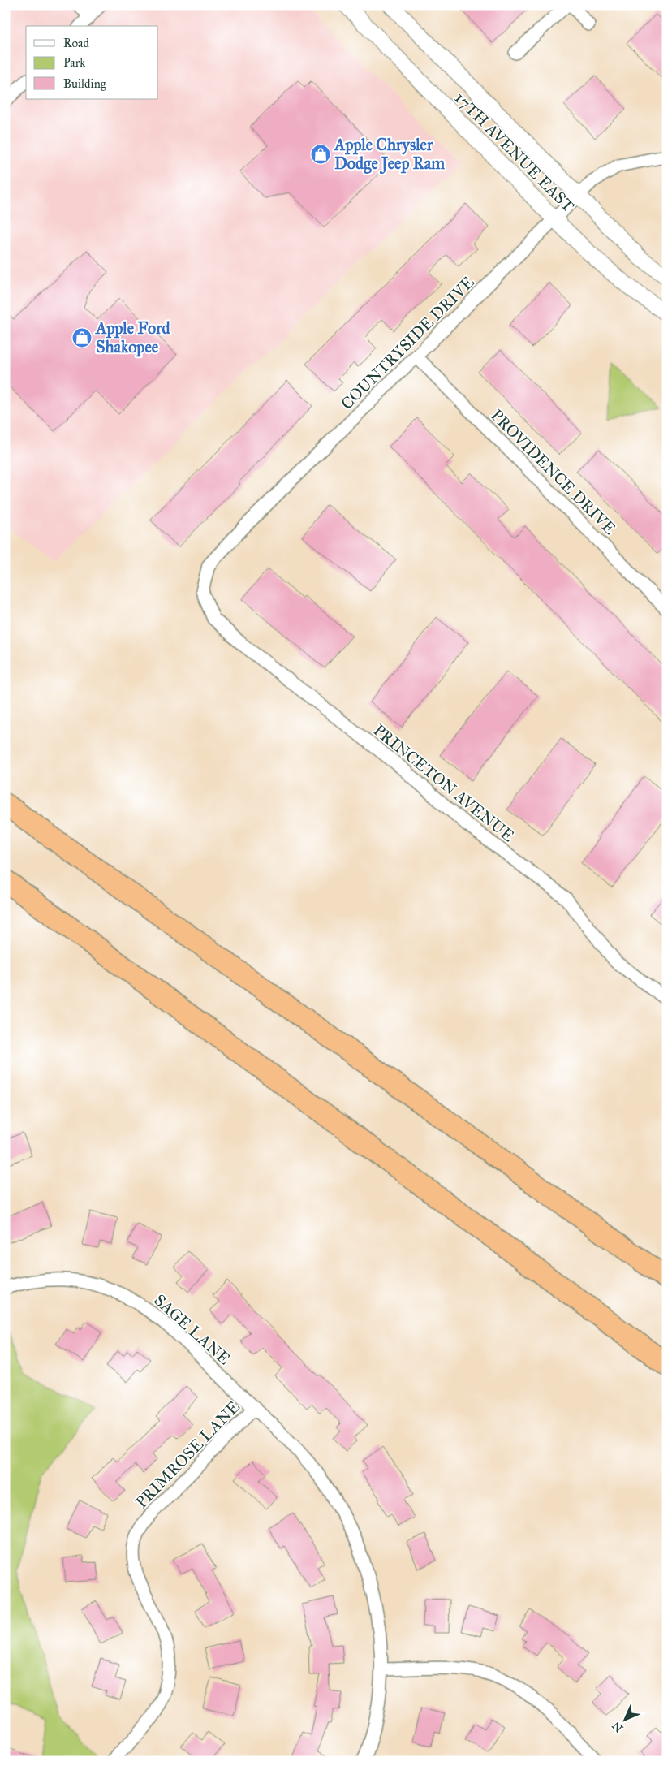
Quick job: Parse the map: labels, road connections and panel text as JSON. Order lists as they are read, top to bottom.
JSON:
{
  "streets": {
    "street": [
      "17TH AVENUE EAST",
      "COUNTRYSIDE DRIVE",
      "PROVIDENCE DRIVE",
      "PRINCETON AVENUE",
      "SAGE LANE",
      "PRIMROSE LANE"
    ]
  },
  "crossings": [
    ["17TH AVENUE EAST", "COUNTRYSIDE DRIVE"],
    ["COUNTRYSIDE DRIVE", "PROVIDENCE DRIVE"],
    ["COUNTRYSIDE DRIVE", "PRINCETON AVENUE"],
    ["SAGE LANE", "PRIMROSE LANE"]
  ],
  "places": {
    "shop": ["Apple Chrysler Dodge Jeep Ram", "Apple Ford Shakopee"]
  },
  "legend": ["Road", "Park", "Building"],
  "north": "bottom left"
}
